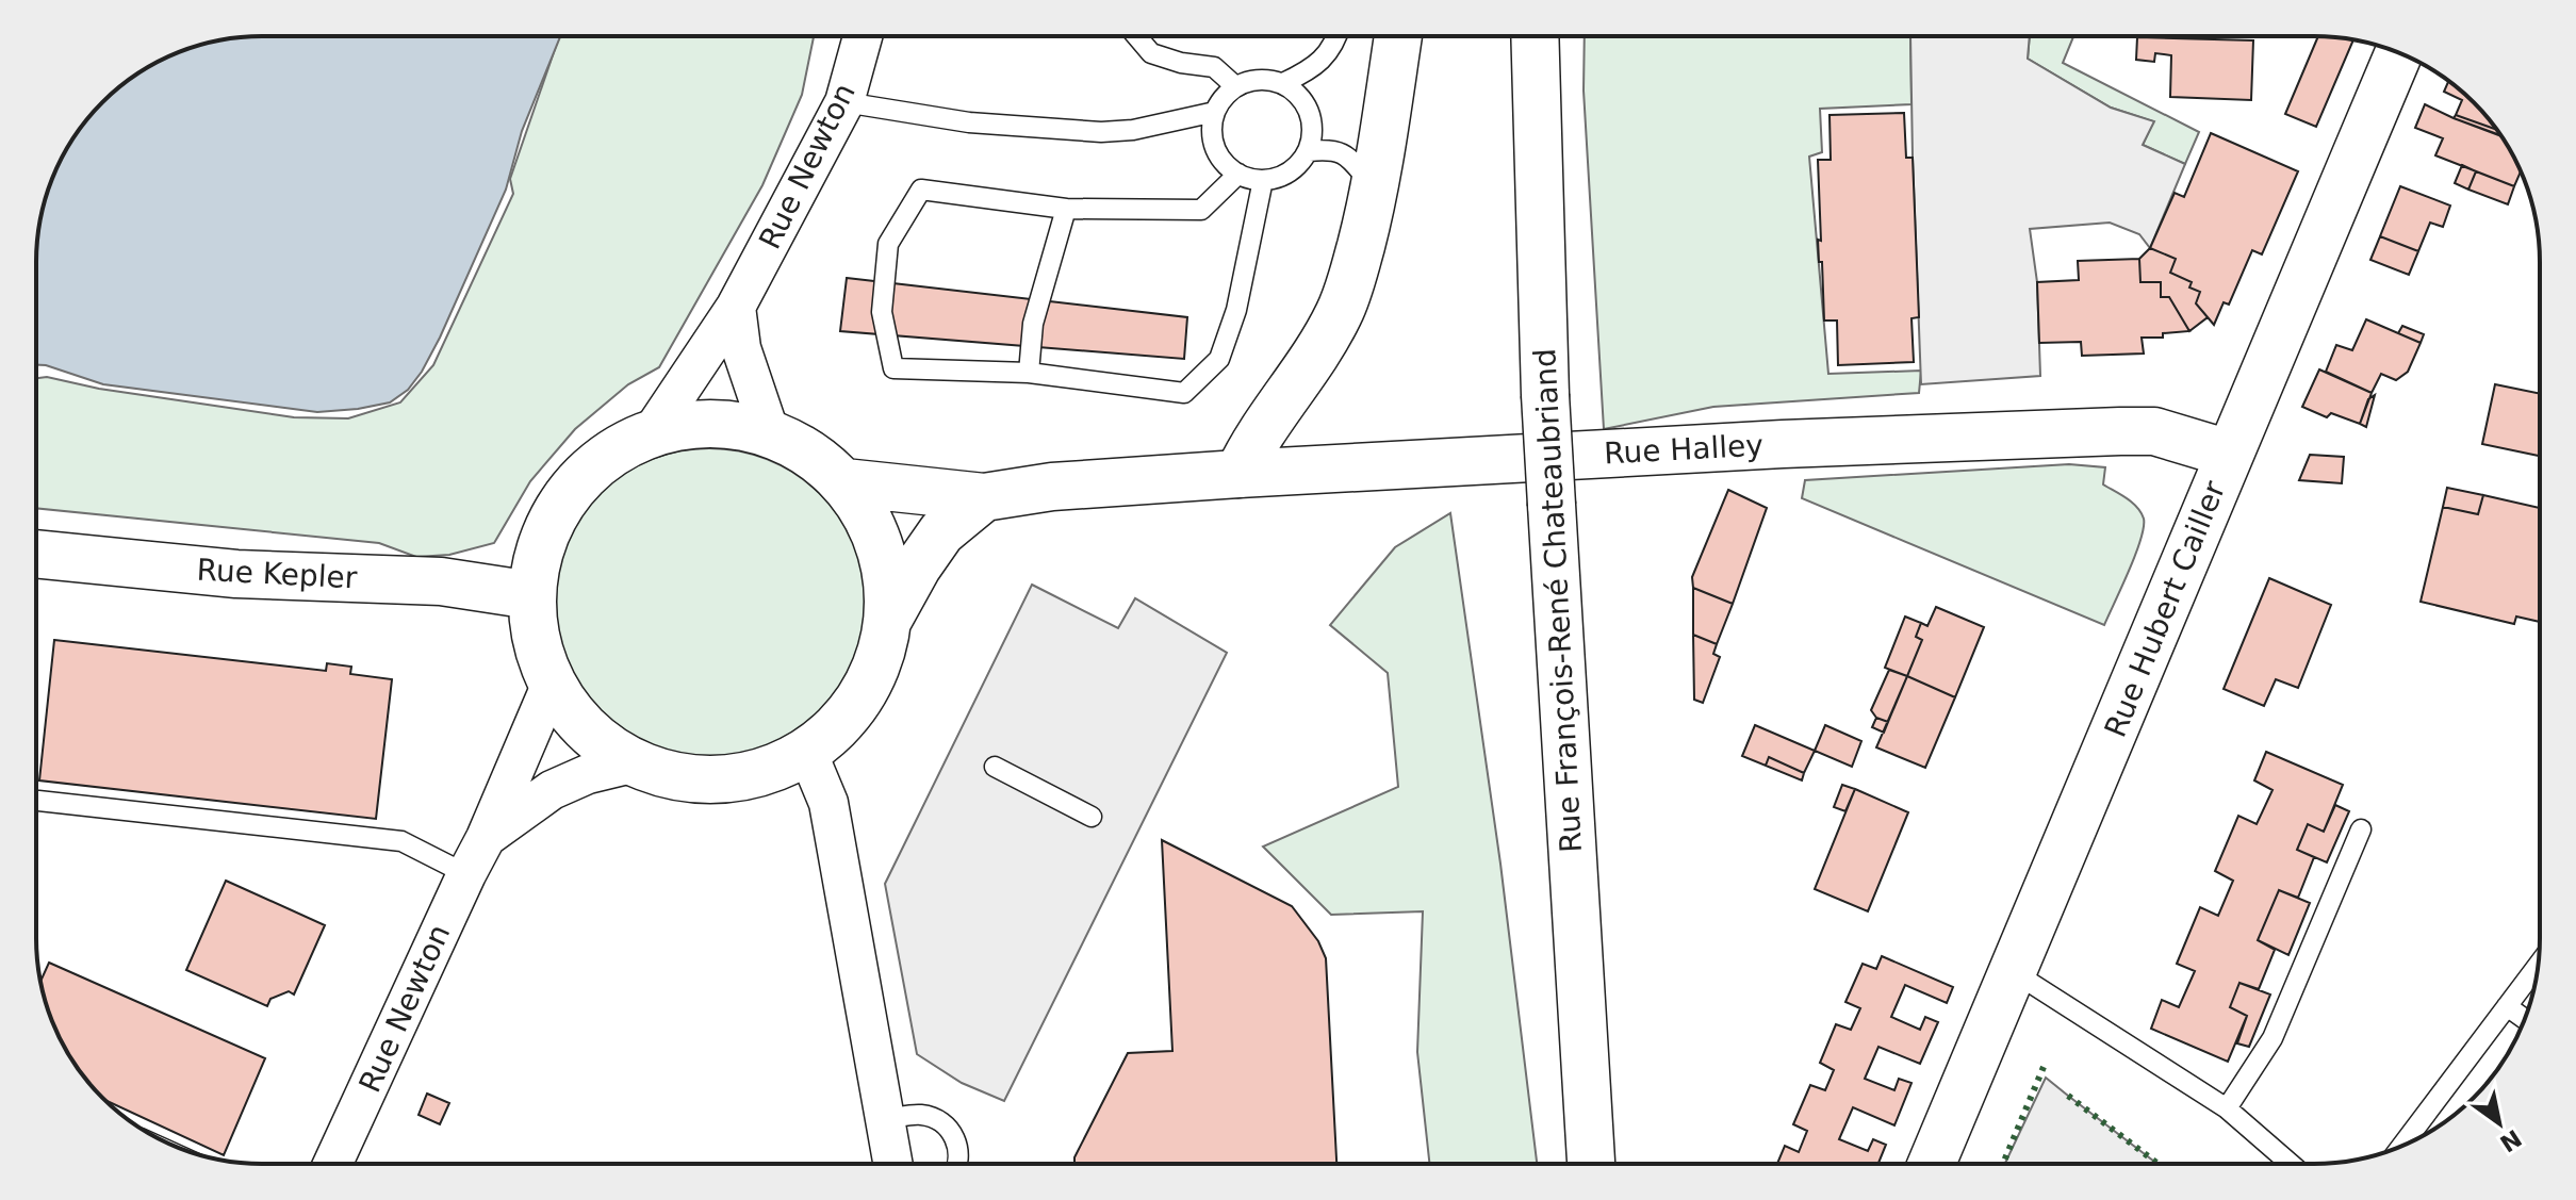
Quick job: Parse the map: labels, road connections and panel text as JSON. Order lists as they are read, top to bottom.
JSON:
{
  "streets": {
    "street": [
      "Rue Newton",
      "Rue Halley",
      "Rue Kepler",
      "Rue François-René Chateaubriand",
      "Rue Hubert Cailler"
    ]
  },
  "crossings": [
    ["Rue Halley", "Rue Hubert Cailler"]
  ],
  "north": "bottom right"
}
